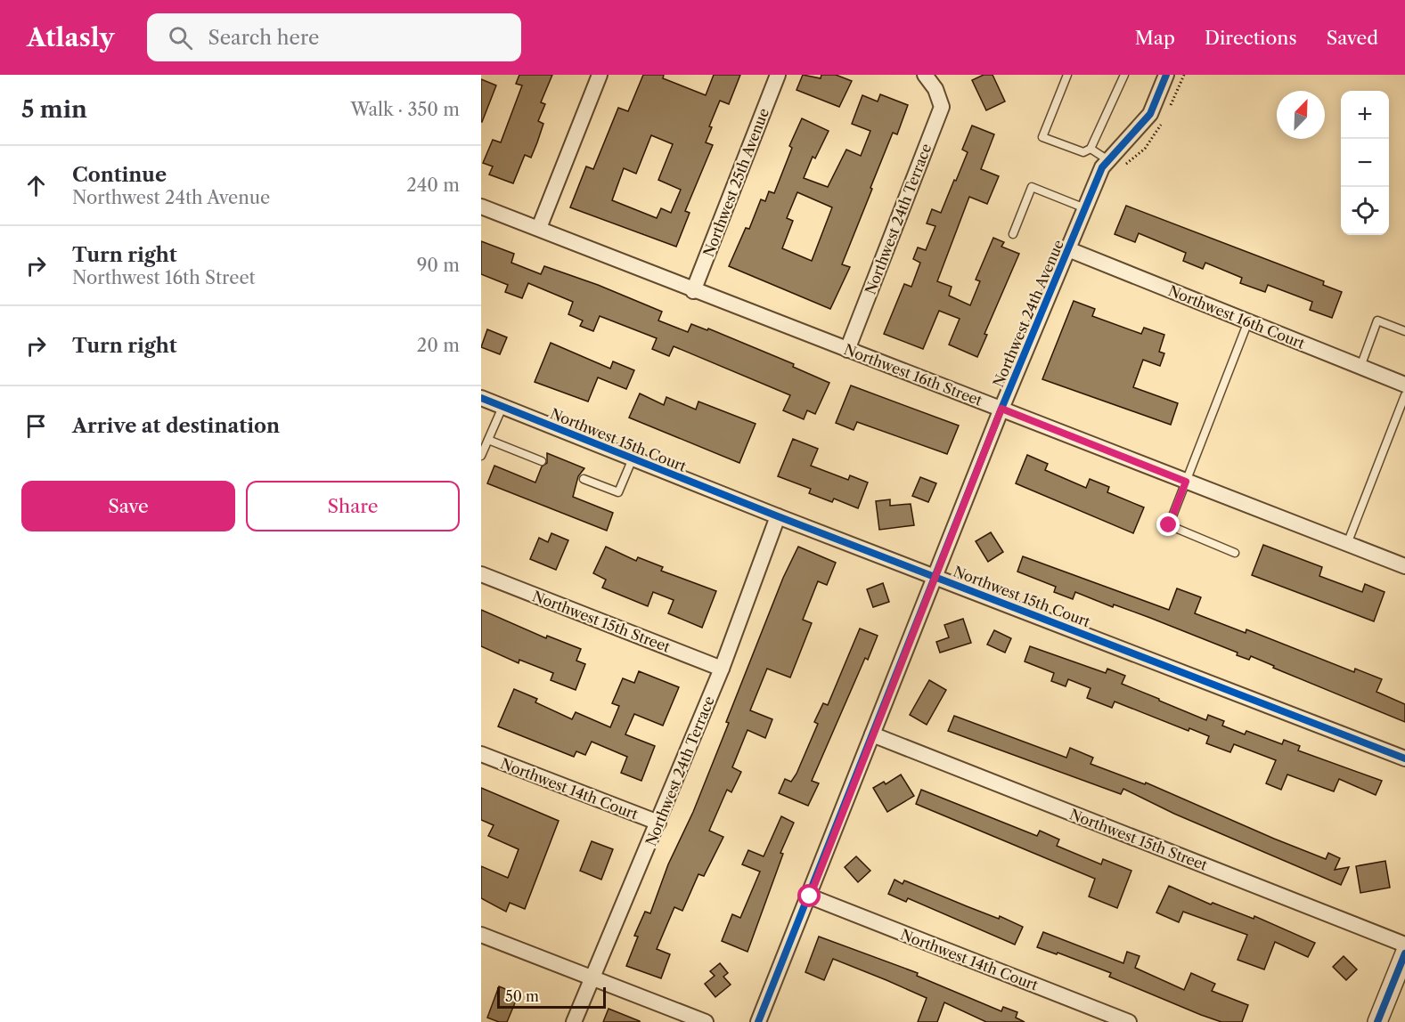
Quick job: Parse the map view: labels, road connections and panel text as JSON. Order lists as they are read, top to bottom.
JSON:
{
  "streets": {
    "street": [
      "Northwest 25th Avenue",
      "Northwest 24th Terrace",
      "Northwest 24th Avenue",
      "Northwest 16th Court",
      "Northwest 16th Street",
      "Northwest 15th Court",
      "Northwest 15th Street",
      "Northwest 14th Court"
    ]
  },
  "crossings": [
    ["Northwest 25th Avenue", "Northwest 16th Street"],
    ["Northwest 24th Terrace", "Northwest 16th Street"],
    ["Northwest 24th Terrace", "Northwest 15th Court"],
    ["Northwest 24th Terrace", "Northwest 15th Street"],
    ["Northwest 24th Terrace", "Northwest 14th Court"],
    ["Northwest 24th Avenue", "Northwest 16th Court"],
    ["Northwest 24th Avenue", "Northwest 16th Street"],
    ["Northwest 24th Avenue", "Northwest 15th Court"],
    ["Northwest 24th Avenue", "Northwest 15th Street"],
    ["Northwest 24th Avenue", "Northwest 14th Court"]
  ],
  "scale_bar": "50 m",
  "north": "top right",
  "page": {
    "header": "Atlasly",
    "search": "Search here",
    "nav": ["Map", "Directions", "Saved"],
    "heading": ["5 min", "Walk · 350 m"],
    "map_buttons": ["+", "−"],
    "list": [
      ["Continue", "Northwest 24th Avenue", "240 m"],
      ["Turn right", "Northwest 16th Street", "90 m"],
      ["Turn right", "20 m"],
      "Arrive at destination"
    ],
    "buttons": ["Save", "Share"],
    "scale": "50 m"
  }
}
